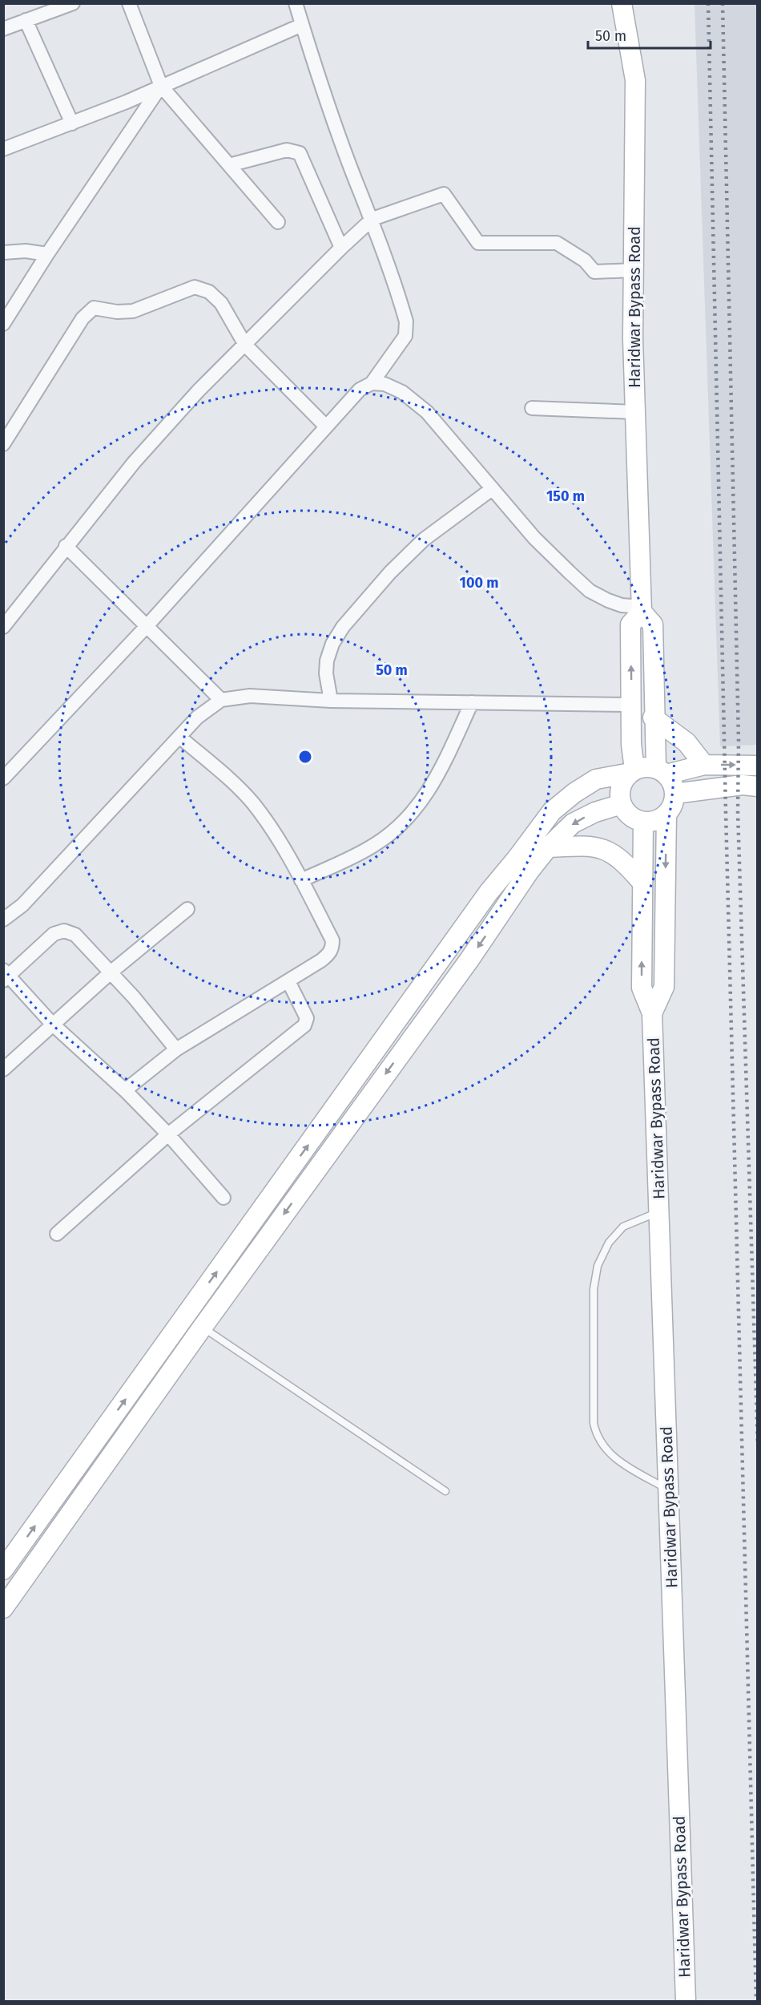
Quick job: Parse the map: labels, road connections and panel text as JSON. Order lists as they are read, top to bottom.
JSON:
{
  "streets": {
    "main road": ["Haridwar Bypass Road"]
  },
  "scale_bar": "50 m",
  "rings": ["150 m", "100 m", "50 m"]
}
